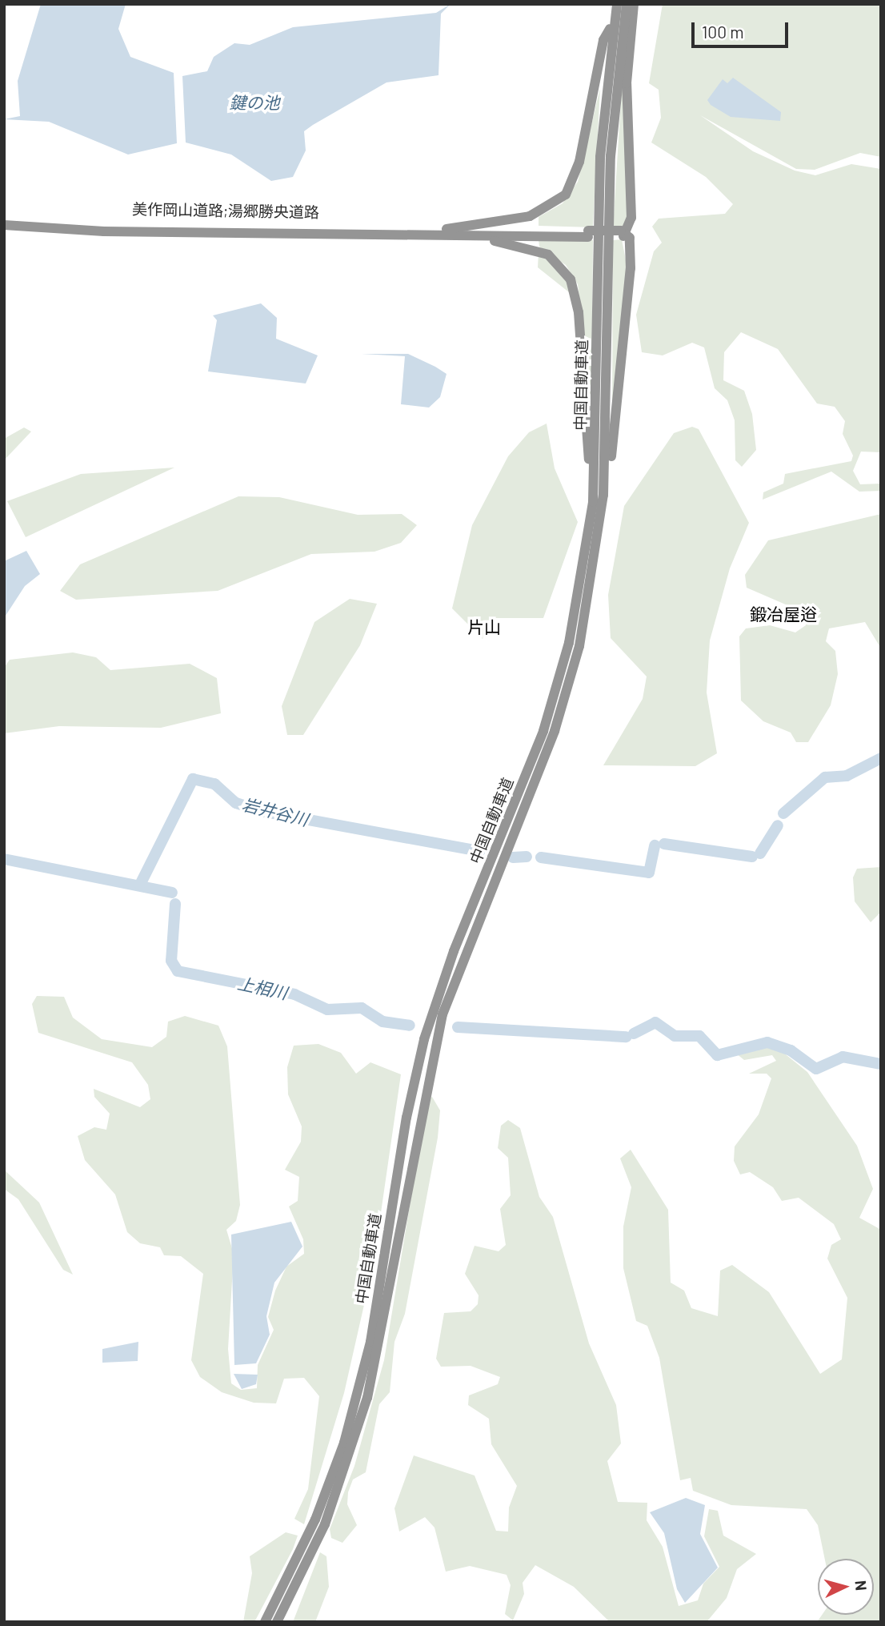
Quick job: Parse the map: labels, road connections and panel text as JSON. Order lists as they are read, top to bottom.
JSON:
{
  "streets": {
    "highway": ["美作岡山道路;湯郷勝央道路", "中国自動車道"]
  },
  "districts": ["鍛冶屋逧", "片山"],
  "water": ["鍵の池", "岩井谷川", "上相川"],
  "scale_bar": "100 m",
  "north": "right"
}
